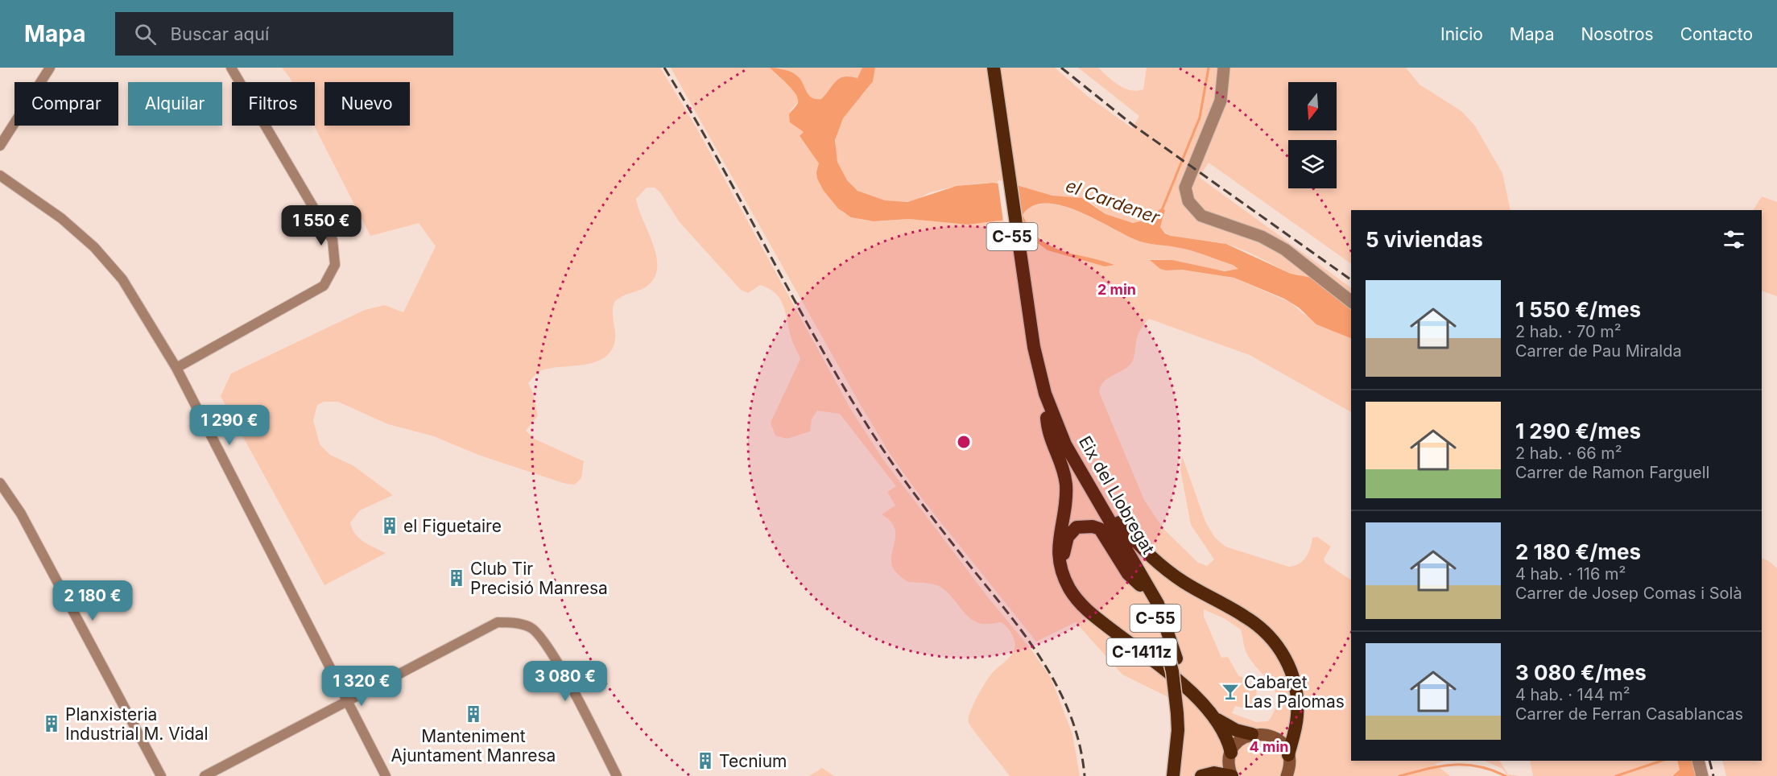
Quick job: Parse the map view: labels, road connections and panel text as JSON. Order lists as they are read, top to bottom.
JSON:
{
  "streets": {
    "highway": ["C-55", "Eix del Llobregat", "C-1411z"]
  },
  "crossings": [
    ["C-55", "Eix del Llobregat"]
  ],
  "water": ["el Cardener"],
  "places": {
    "building": [
      "el Figuetaire",
      "Club Tir Precisió Manresa",
      "Manteniment Ajuntament Manresa",
      "Planxisteria Industrial M. Vidal",
      "Tecnium"
    ],
    "bar": ["Cabaret Las Palomas"]
  },
  "north": "bottom",
  "page": {
    "header": "Mapa",
    "search": "Buscar aquí",
    "nav": [
      "Inicio",
      "Mapa",
      "Nosotros",
      "Contacto"
    ],
    "chip": [
      "Comprar",
      "Alquilar",
      "Filtros",
      "Nuevo"
    ],
    "price": [
      "1 550 €",
      "1 290 €",
      "2 180 €",
      "3 080 €",
      "1 320 €"
    ],
    "heading": "5 viviendas",
    "list": [
      {
        "name": "1 550 €/mes",
        "note": "2 hab. · 70 m² · Carrer de Pau Miralda"
      },
      {
        "name": "1 290 €/mes",
        "note": "2 hab. · 66 m² · Carrer de Ramon Farguell"
      },
      {
        "name": "2 180 €/mes",
        "note": "4 hab. · 116 m² · Carrer de Josep Comas i Solà"
      },
      {
        "name": "3 080 €/mes",
        "note": "4 hab. · 144 m² · Carrer de Ferran Casablancas"
      }
    ]
  },
  "rings": ["2 min", "4 min"]
}
